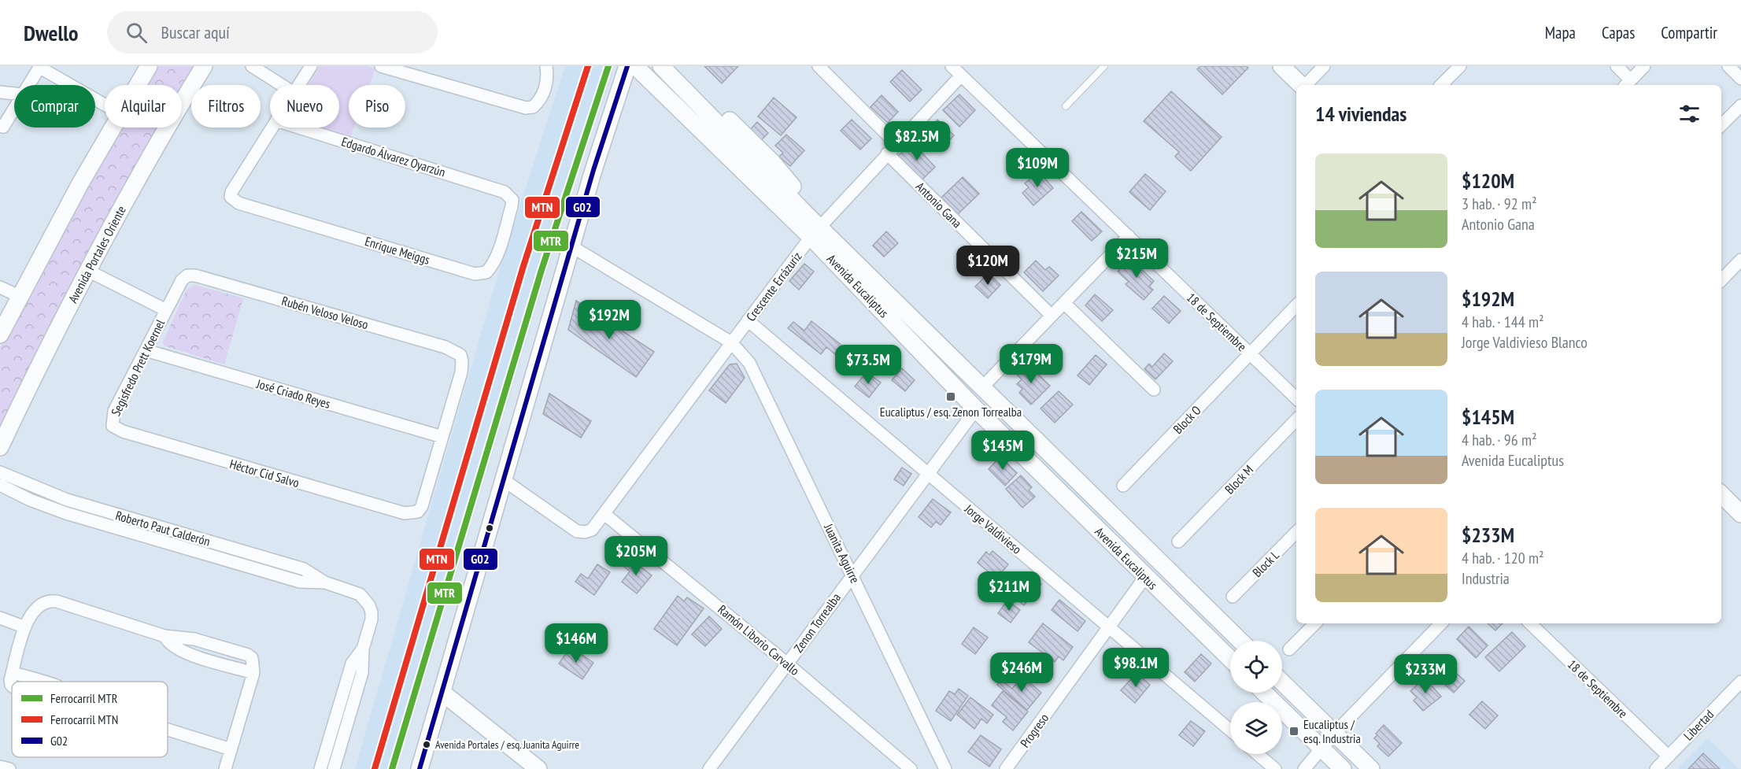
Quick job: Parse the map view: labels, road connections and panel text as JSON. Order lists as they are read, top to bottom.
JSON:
{
  "streets": {
    "main road": ["Avenida Portales Oriente", "Avenida Eucaliptus"],
    "street": [
      "Edgardo Álvarez Oyarzún",
      "Antonio Gana",
      "Enrique Meiggs",
      "Crescente Errázuriz",
      "Rubén Veloso Veloso",
      "18 de Septiembre",
      "Segisfredo Prett Koernel",
      "José Criado Reyes",
      "Block O",
      "Héctor Cid Salvo",
      "Block M",
      "Roberto Paut Calderón",
      "Jorge Valdivieso",
      "Juanita Aguirre",
      "Block L",
      "Zenon Torrealba",
      "Ramón Liborio Carvallo",
      "Libertad",
      "Progreso"
    ]
  },
  "crossings": [
    ["Edgardo Álvarez Oyarzún", "Enrique Meiggs"],
    ["Antonio Gana", "Crescente Errázuriz"],
    ["Avenida Portales Oriente", "Segisfredo Prett Koernel"],
    ["Avenida Eucaliptus", "Crescente Errázuriz"],
    ["Avenida Eucaliptus", "Zenon Torrealba"],
    ["Avenida Eucaliptus", "Progreso"],
    ["Crescente Errázuriz", "18 de Septiembre"],
    ["Crescente Errázuriz", "Jorge Valdivieso"],
    ["Crescente Errázuriz", "Juanita Aguirre"],
    ["Crescente Errázuriz", "Ramón Liborio Carvallo"],
    ["Rubén Veloso Veloso", "Segisfredo Prett Koernel"],
    ["Rubén Veloso Veloso", "José Criado Reyes"],
    ["Rubén Veloso Veloso", "Héctor Cid Salvo"],
    ["18 de Septiembre", "Block O"],
    ["18 de Septiembre", "Libertad"],
    ["Segisfredo Prett Koernel", "José Criado Reyes"],
    ["Segisfredo Prett Koernel", "Héctor Cid Salvo"],
    ["José Criado Reyes", "Héctor Cid Salvo"],
    ["Jorge Valdivieso", "Zenon Torrealba"],
    ["Jorge Valdivieso", "Progreso"],
    ["Juanita Aguirre", "Zenon Torrealba"],
    ["Zenon Torrealba", "Ramón Liborio Carvallo"]
  ],
  "places": {
    "transit": ["Eucaliptus / esq. Zenon Torrealba", "Eucaliptus / esq. Industria"],
    "other": ["Avenida Portales / esq. Juanita Aguirre"]
  },
  "lines": ["rail line MTR", "rail line MTN", "transit line G02"],
  "legend": ["Ferrocarril MTR", "Ferrocarril MTN", "G02"],
  "page": {
    "header": "Dwello",
    "search": "Buscar aquí",
    "nav": ["Mapa", "Capas", "Compartir"],
    "chip": [
      "Comprar",
      "Alquilar",
      "Filtros",
      "Nuevo",
      "Piso"
    ],
    "heading": "14 viviendas",
    "price": [
      "$82.5M",
      "$109M",
      "$215M",
      "$120M",
      "$192M",
      "$179M",
      "$73.5M",
      "$145M",
      "$205M",
      "$211M",
      "$146M",
      "$98.1M",
      "$246M",
      "$233M"
    ],
    "list": [
      {
        "name": "$120M",
        "note": "3 hab. · 92 m² · Antonio Gana"
      },
      {
        "name": "$192M",
        "note": "4 hab. · 144 m² · Jorge Valdivieso Blanco"
      },
      {
        "name": "$145M",
        "note": "4 hab. · 96 m² · Avenida Eucaliptus"
      },
      {
        "name": "$233M",
        "note": "4 hab. · 120 m² · Industria"
      }
    ]
  }
}
